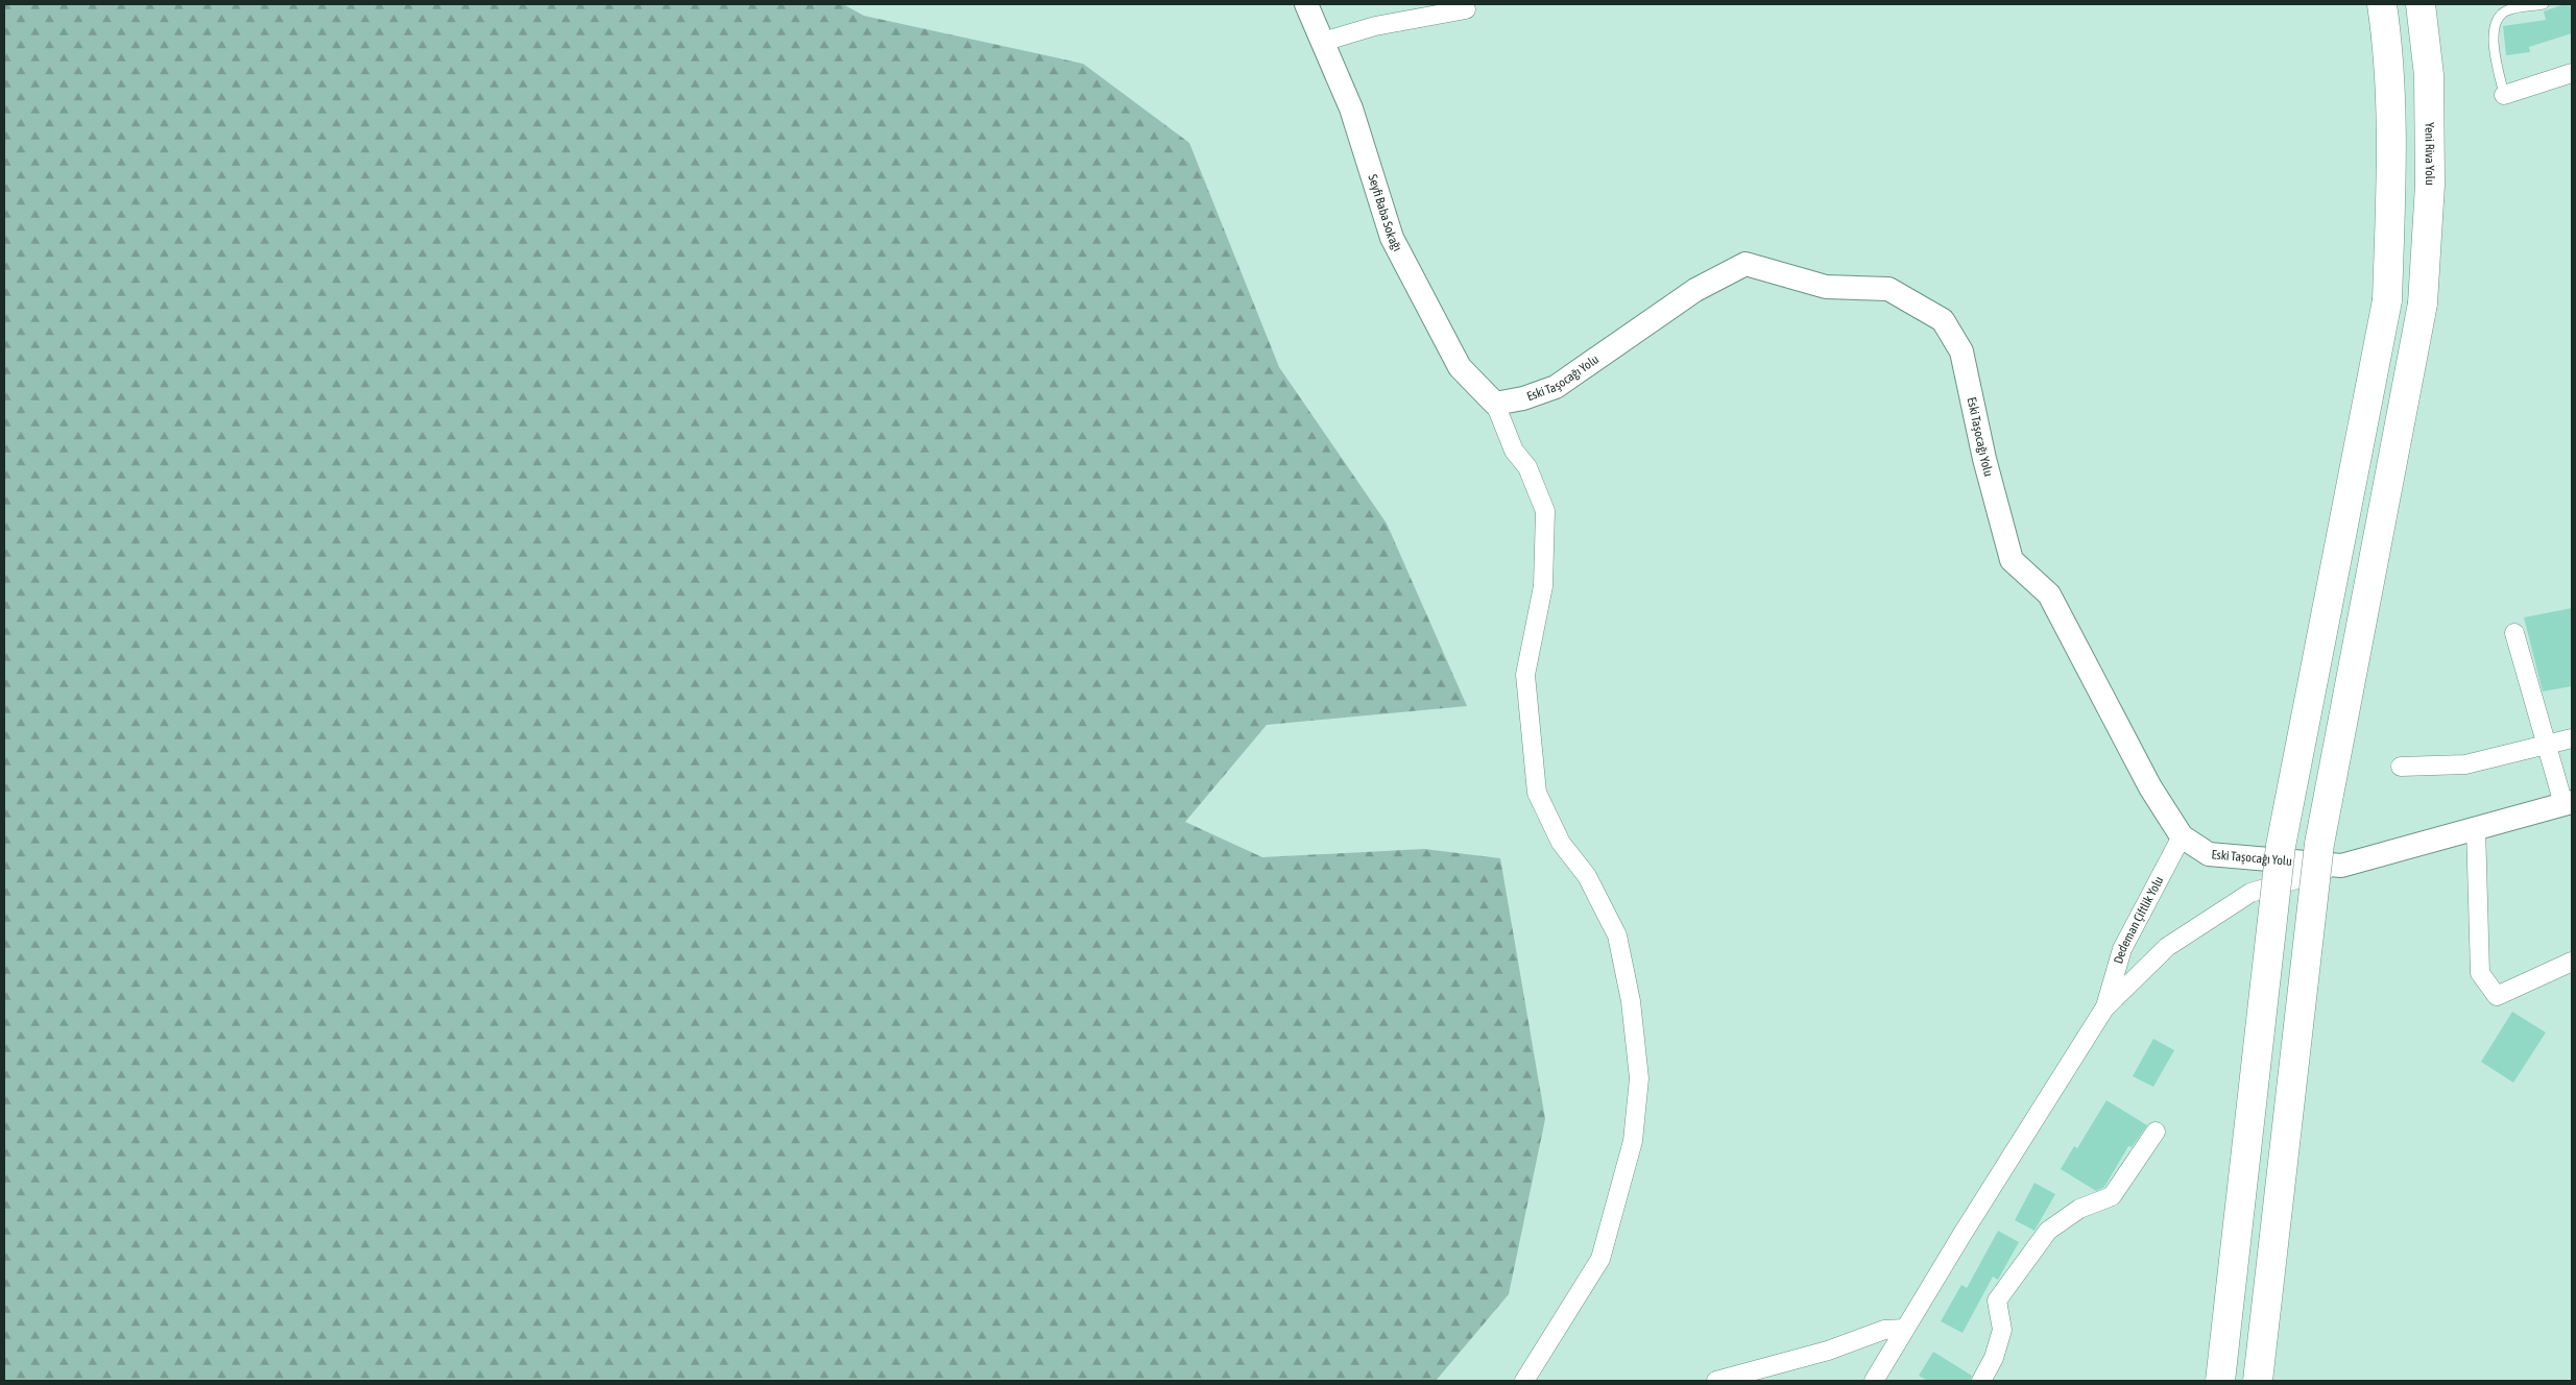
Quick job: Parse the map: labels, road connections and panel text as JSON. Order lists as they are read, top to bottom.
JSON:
{
  "streets": {
    "highway": ["Yeni Riva Yolu"],
    "street": ["Seyfi Baba Sokağı", "Eski Taşocağı Yolu", "Dedeman Çiftlik Yolu"]
  },
  "crossings": [
    ["Seyfi Baba Sokağı", "Eski Taşocağı Yolu"],
    ["Eski Taşocağı Yolu", "Dedeman Çiftlik Yolu"]
  ]
}
